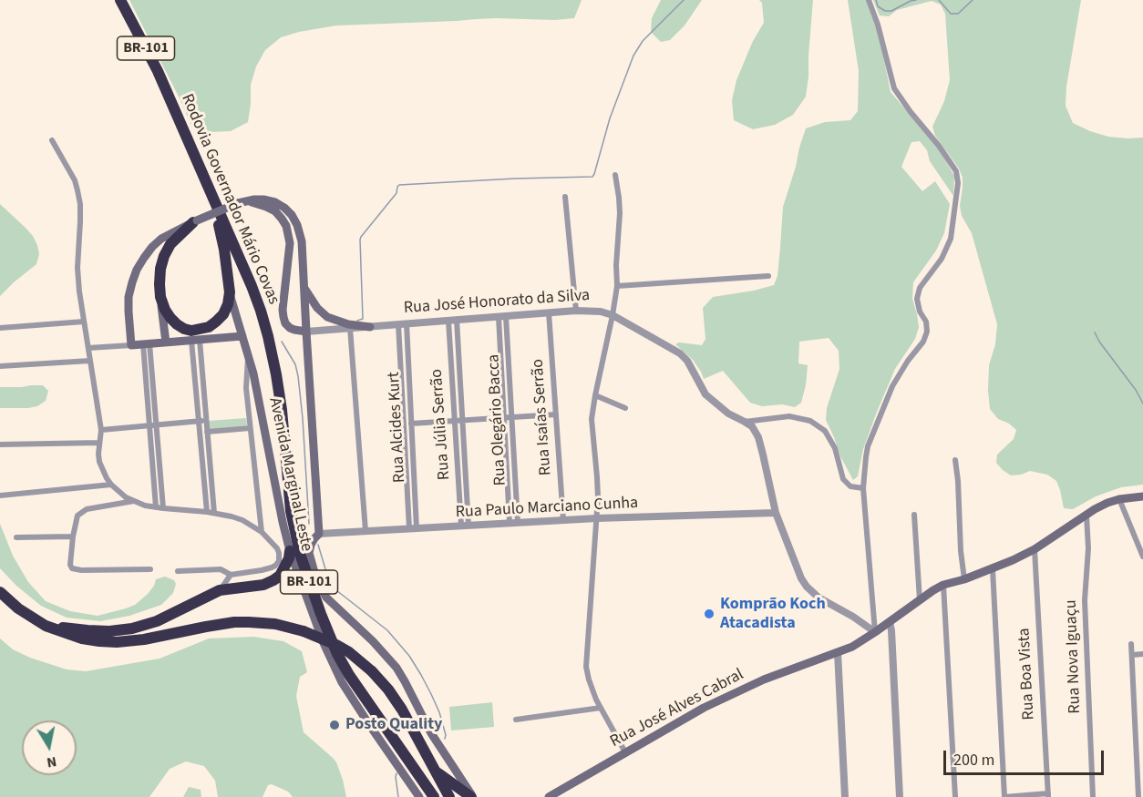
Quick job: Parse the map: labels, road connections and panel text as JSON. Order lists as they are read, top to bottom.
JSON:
{
  "streets": {
    "highway": ["BR-101", "Rodovia Governador Mário Covas"],
    "main road": ["Avenida Marginal Leste", "Rua José Alves Cabral"],
    "street": [
      "Rua José Honorato da Silva",
      "Rua Isaías Serrão",
      "Rua Olegário Bacca",
      "Rua Júlia Serrão",
      "Rua Alcides Kurt",
      "Rua Paulo Marciano Cunha",
      "Rua Nova Iguaçu",
      "Rua Boa Vista"
    ]
  },
  "crossings": [
    ["Rua José Honorato da Silva", "Rua Isaías Serrão"],
    ["Rua José Honorato da Silva", "Rua Olegário Bacca"],
    ["Rua José Honorato da Silva", "Rua Júlia Serrão"],
    ["Rua José Honorato da Silva", "Rua Alcides Kurt"],
    ["Rua José Honorato da Silva", "Rua Paulo Marciano Cunha"],
    ["Rua José Honorato da Silva", "Rua José Alves Cabral"],
    ["Rua Isaías Serrão", "Rua Paulo Marciano Cunha"],
    ["Rua Olegário Bacca", "Rua Paulo Marciano Cunha"],
    ["Rua Júlia Serrão", "Rua Paulo Marciano Cunha"],
    ["Rua Alcides Kurt", "Rua Paulo Marciano Cunha"],
    ["Rua Nova Iguaçu", "Rua José Alves Cabral"],
    ["Rua Boa Vista", "Rua José Alves Cabral"]
  ],
  "places": ["Komprão Koch Atacadista", "Posto Quality"],
  "scale_bar": "200 m",
  "north": "bottom"
}
